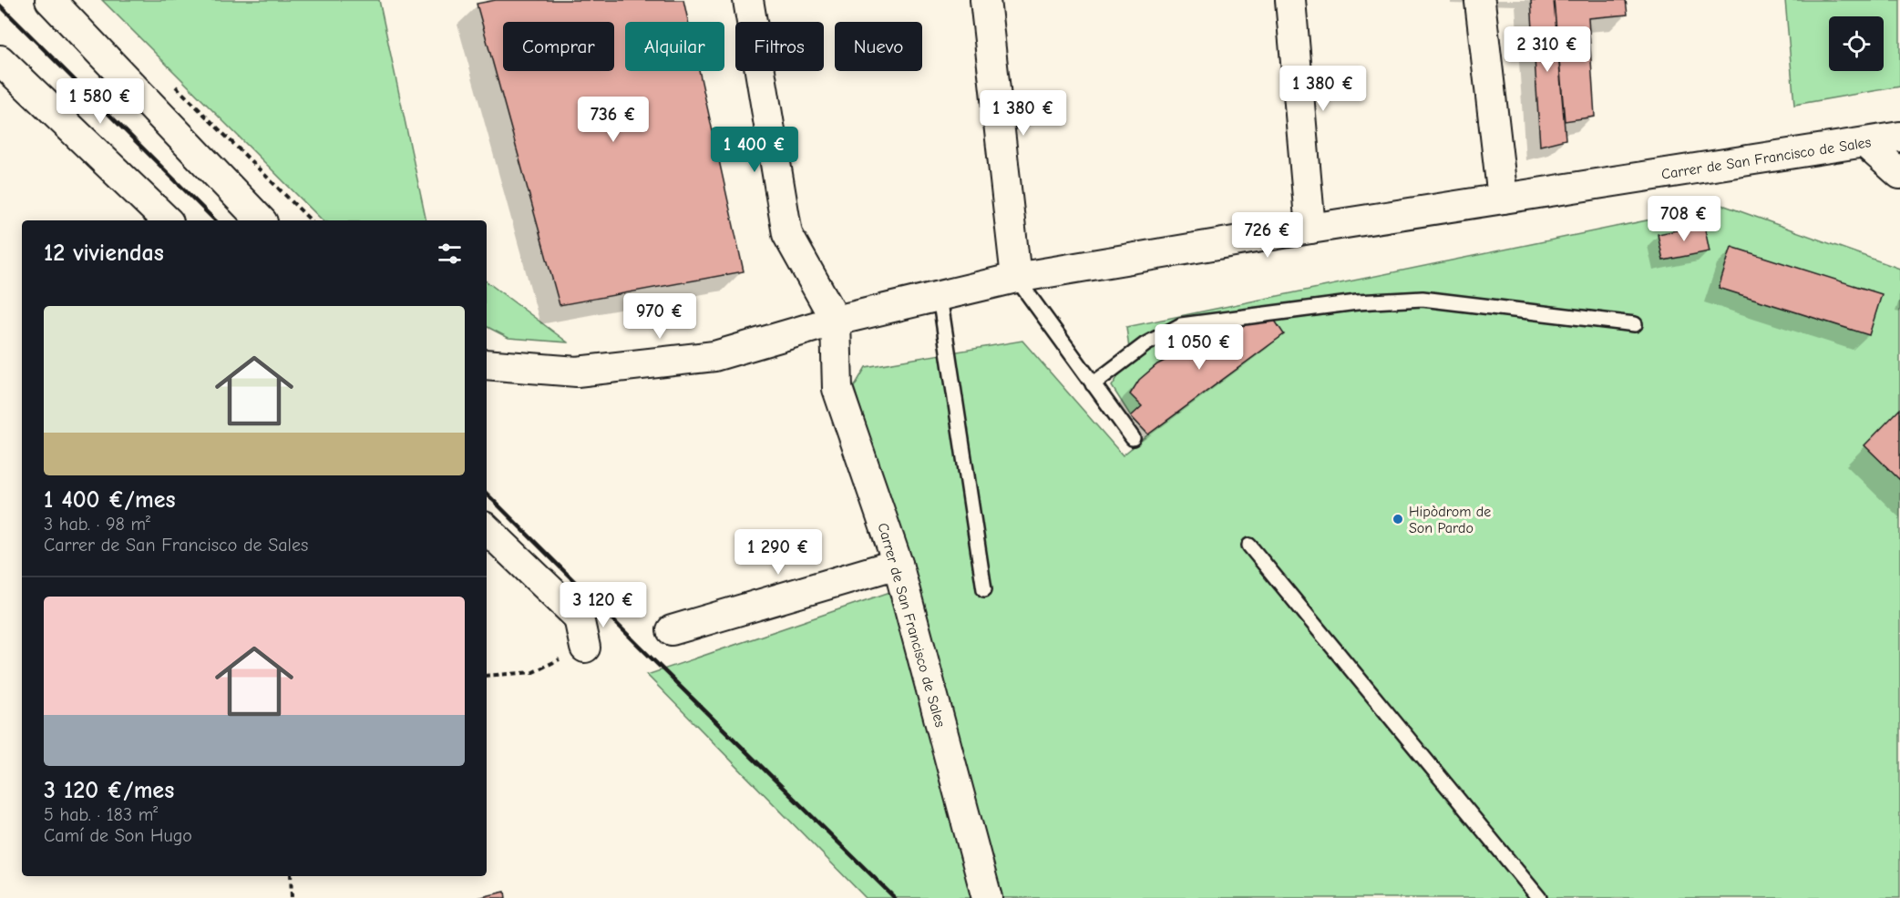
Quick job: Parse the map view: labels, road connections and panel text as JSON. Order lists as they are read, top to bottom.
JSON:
{
  "streets": {
    "street": ["Carrer de San Francisco de Sales"]
  },
  "places": ["Hipòdrom de Son Pardo"],
  "page": {
    "chip": [
      "Comprar",
      "Alquilar",
      "Filtros",
      "Nuevo"
    ],
    "price": [
      "2 310 €",
      "1 380 €",
      "1 580 €",
      "1 380 €",
      "736 €",
      "1 400 €",
      "708 €",
      "726 €",
      "970 €",
      "1 050 €",
      "1 290 €",
      "3 120 €"
    ],
    "heading": "12 viviendas",
    "list": [
      {
        "name": "1 400 €/mes",
        "note": "3 hab. · 98 m² · Carrer de San Francisco de Sales"
      },
      {
        "name": "3 120 €/mes",
        "note": "5 hab. · 183 m² · Camí de Son Hugo"
      }
    ]
  }
}
